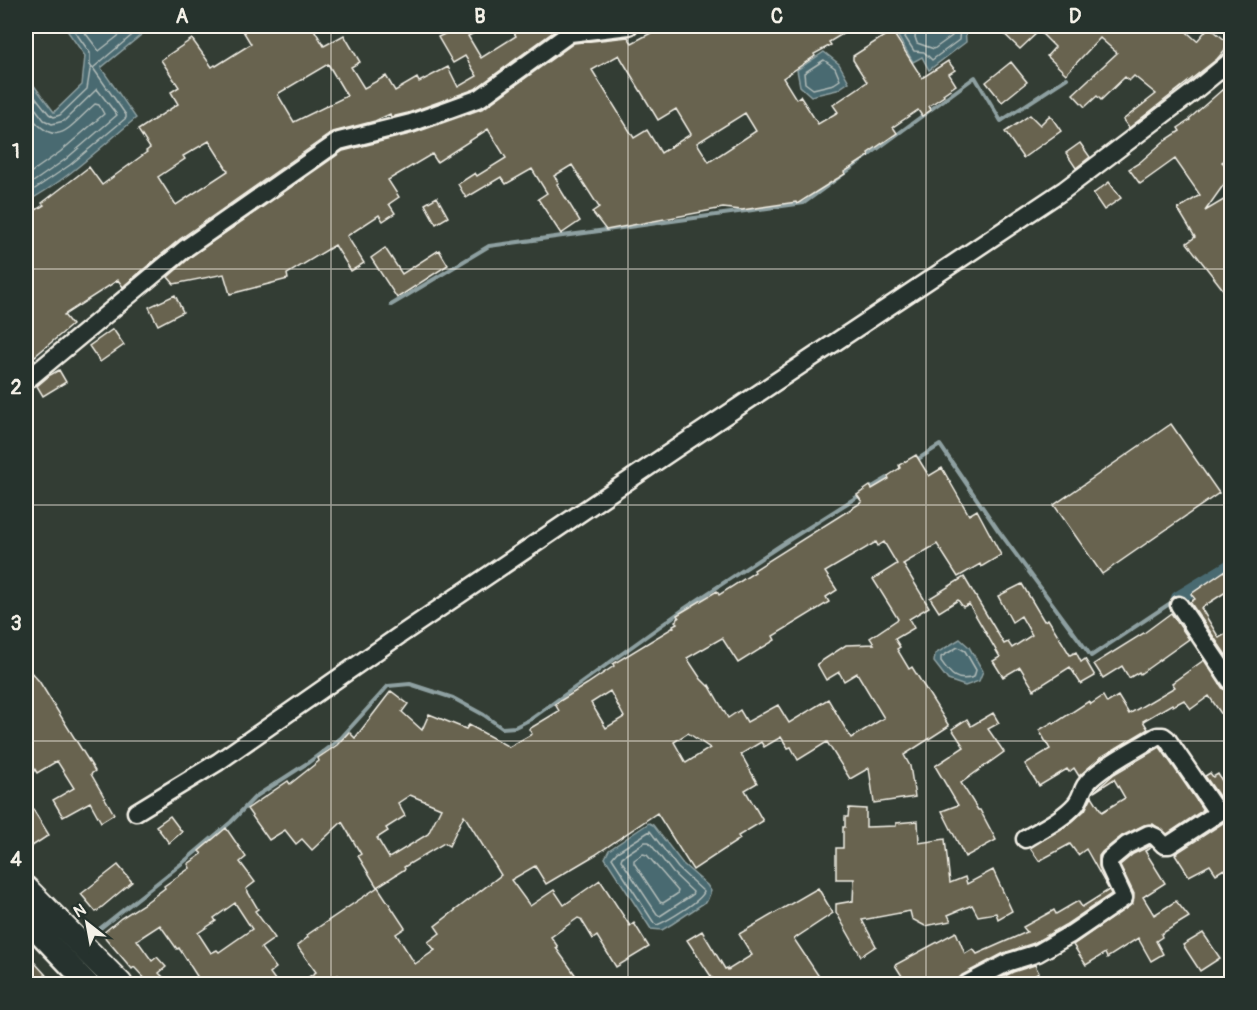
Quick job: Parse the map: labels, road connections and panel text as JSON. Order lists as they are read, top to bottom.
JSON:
{
  "north": "top left",
  "grid": {
    "columns": [
      "A",
      "B",
      "C",
      "D"
    ],
    "rows": [
      "1",
      "2",
      "3",
      "4"
    ]
  }
}
